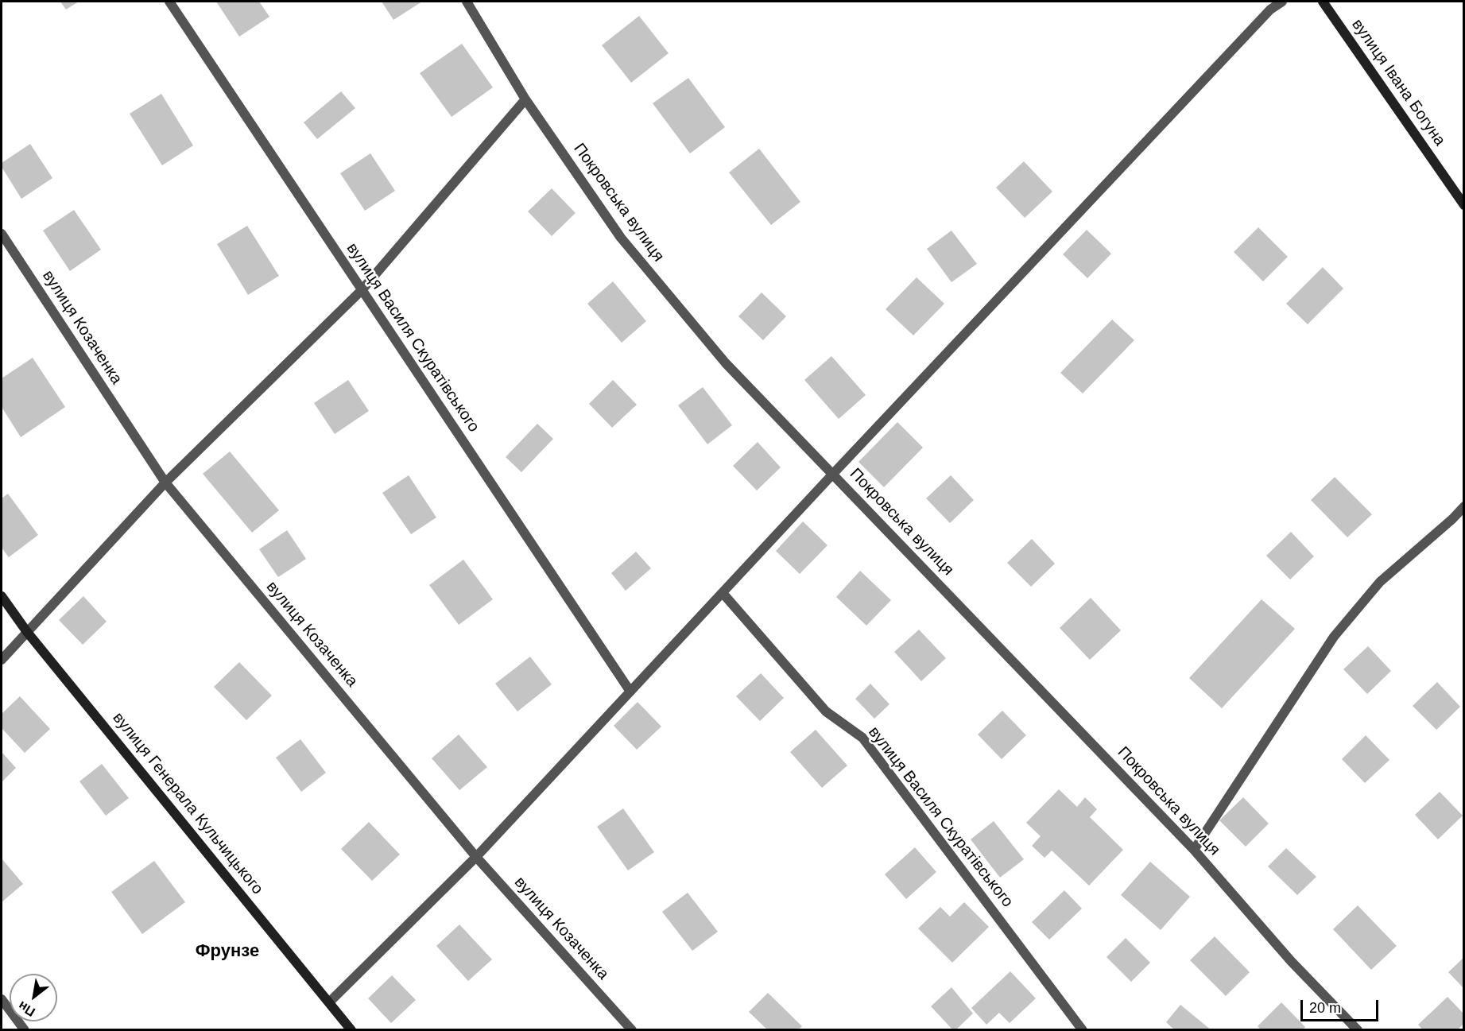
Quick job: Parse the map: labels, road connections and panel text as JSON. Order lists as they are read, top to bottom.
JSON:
{
  "streets": {
    "street": [
      "вулиця Івана Богуна",
      "Покровська вулиця",
      "вулиця Козаченка",
      "вулиця Василя Скуратівського",
      "вулиця Генерала Кульчицького"
    ]
  },
  "districts": ["Фрунзе"],
  "scale_bar": "20 m",
  "north": "bottom left"
}
